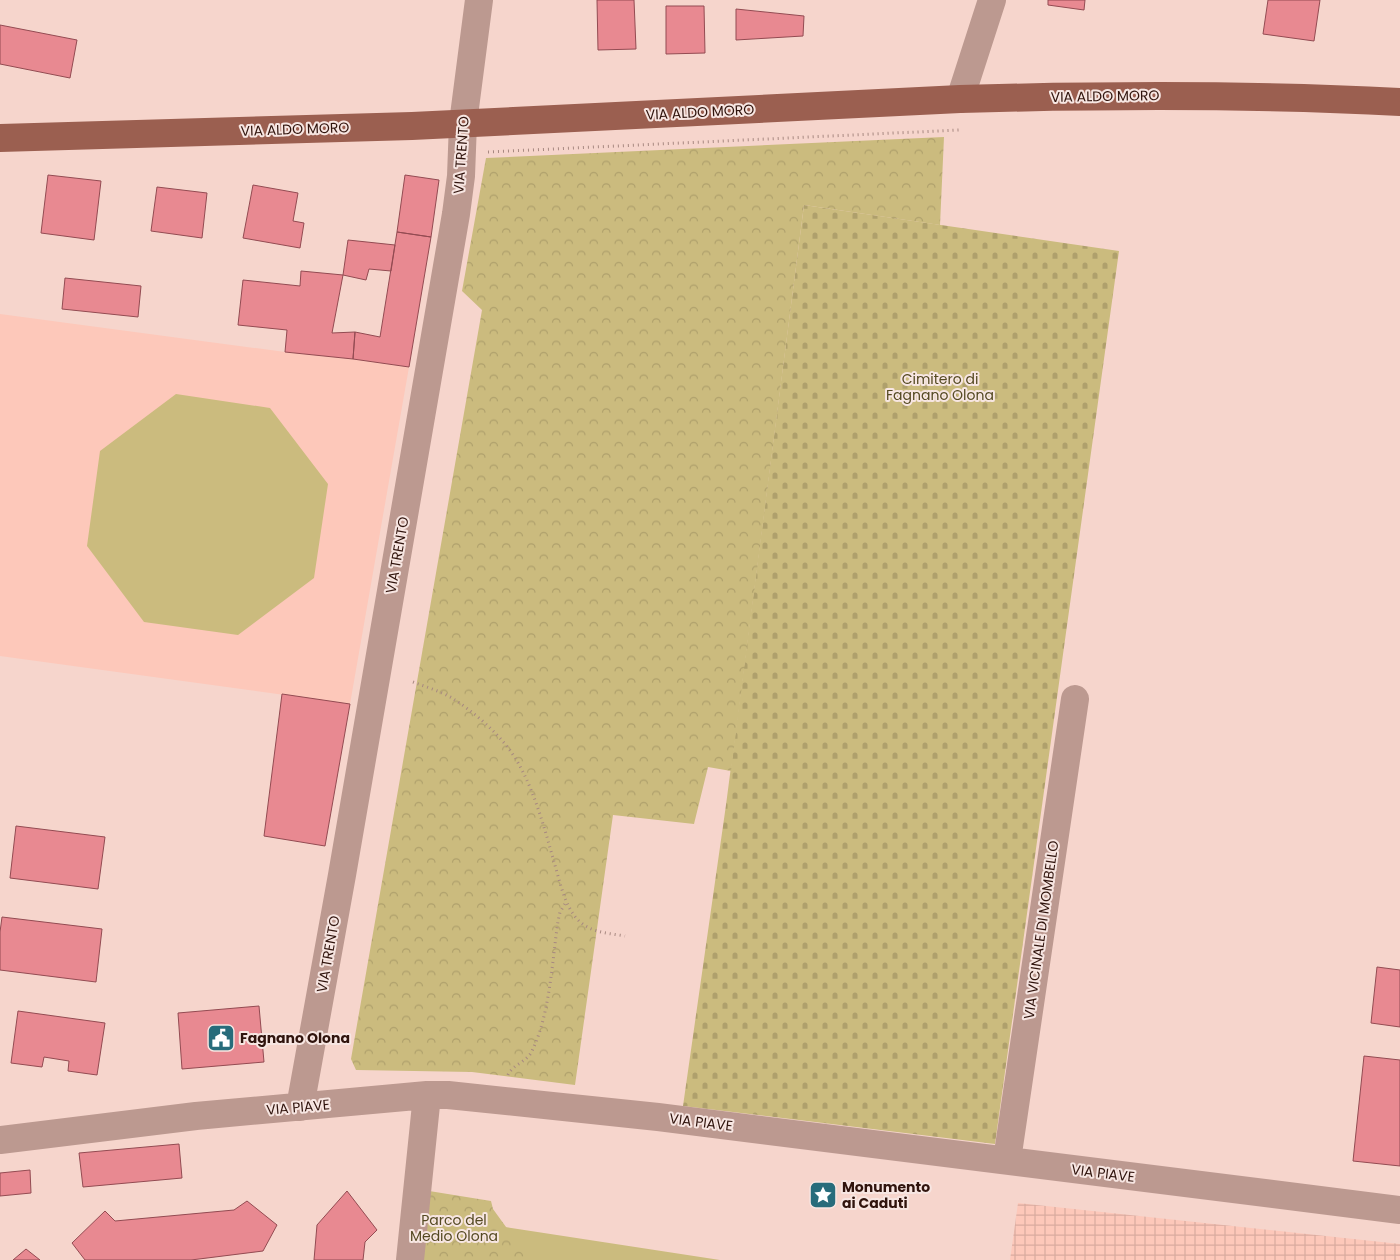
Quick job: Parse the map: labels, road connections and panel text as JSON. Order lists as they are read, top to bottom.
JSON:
{
  "streets": {
    "main road": ["VIA ALDO MORO"],
    "street": ["VIA TRENTO", "VIA VICINALE DI MOMBELLO", "VIA PIAVE"]
  },
  "crossings": [
    ["VIA ALDO MORO", "VIA TRENTO"],
    ["VIA TRENTO", "VIA PIAVE"],
    ["VIA VICINALE DI MOMBELLO", "VIA PIAVE"]
  ],
  "parks": ["Cimitero di Fagnano Olona", "Parco del Medio Olona"],
  "places": {
    "public building": ["Fagnano Olona"],
    "place": ["Monumento ai Caduti"]
  }
}
